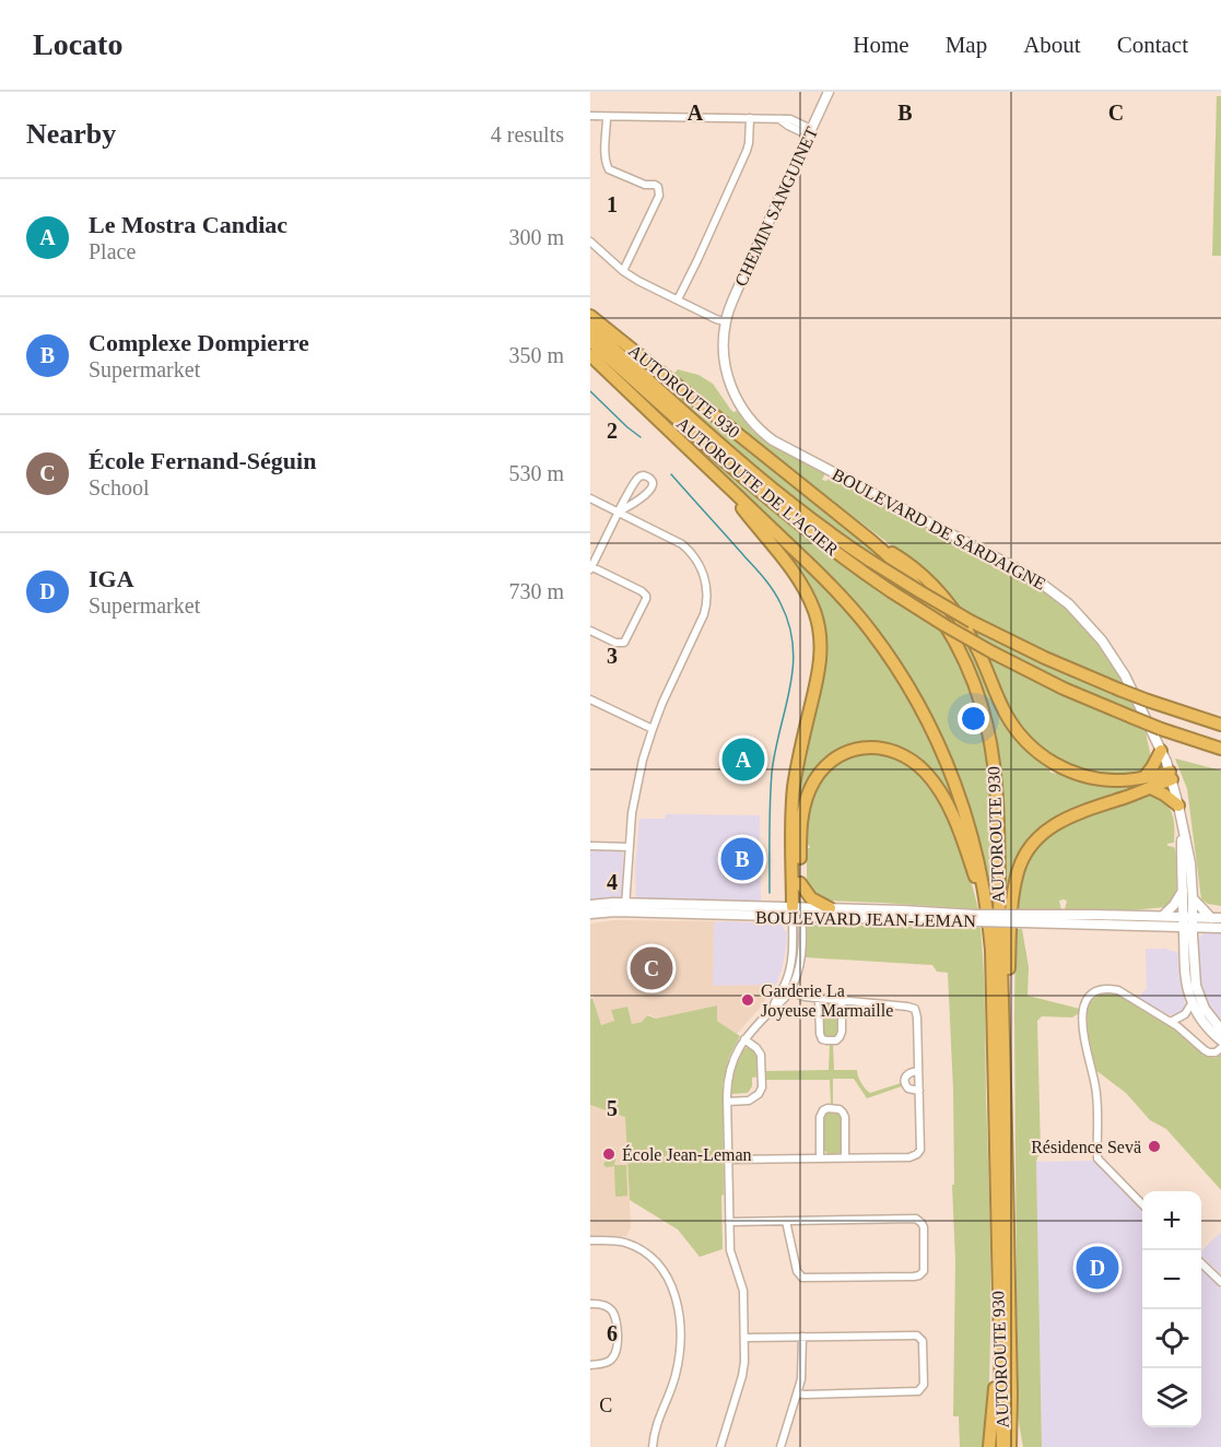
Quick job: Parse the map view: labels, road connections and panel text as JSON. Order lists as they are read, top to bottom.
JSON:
{
  "streets": {
    "highway": ["AUTOROUTE 930", "AUTOROUTE DE L'ACIER"],
    "street": ["CHEMIN SANGUINET", "BOULEVARD DE SARDAIGNE", "BOULEVARD JEAN-LEMAN"]
  },
  "crossings": [
    ["CHEMIN SANGUINET", "BOULEVARD DE SARDAIGNE"],
    ["BOULEVARD DE SARDAIGNE", "BOULEVARD JEAN-LEMAN"]
  ],
  "districts": ["C"],
  "places": ["Garderie La Joyeuse Marmaille", "Résidence Sevä", "École Jean-Leman"],
  "page": {
    "header": "Locato",
    "nav": [
      "Home",
      "Map",
      "About",
      "Contact"
    ],
    "heading": ["Nearby", "4 results"],
    "list": [
      {
        "mark": "A",
        "name": "Le Mostra Candiac",
        "note": "Place",
        "value": "300 m"
      },
      {
        "mark": "B",
        "name": "Complexe Dompierre",
        "note": "Supermarket",
        "value": "350 m"
      },
      {
        "mark": "C",
        "name": "École Fernand-Séguin",
        "note": "School",
        "value": "530 m"
      },
      {
        "mark": "D",
        "name": "IGA",
        "note": "Supermarket",
        "value": "730 m"
      }
    ],
    "pins": [
      "A",
      "B",
      "C",
      "D"
    ],
    "map_buttons": ["+", "−"]
  },
  "grid": {
    "columns": ["A", "B", "C"],
    "rows": [
      "1",
      "2",
      "3",
      "4",
      "5",
      "6"
    ]
  }
}
